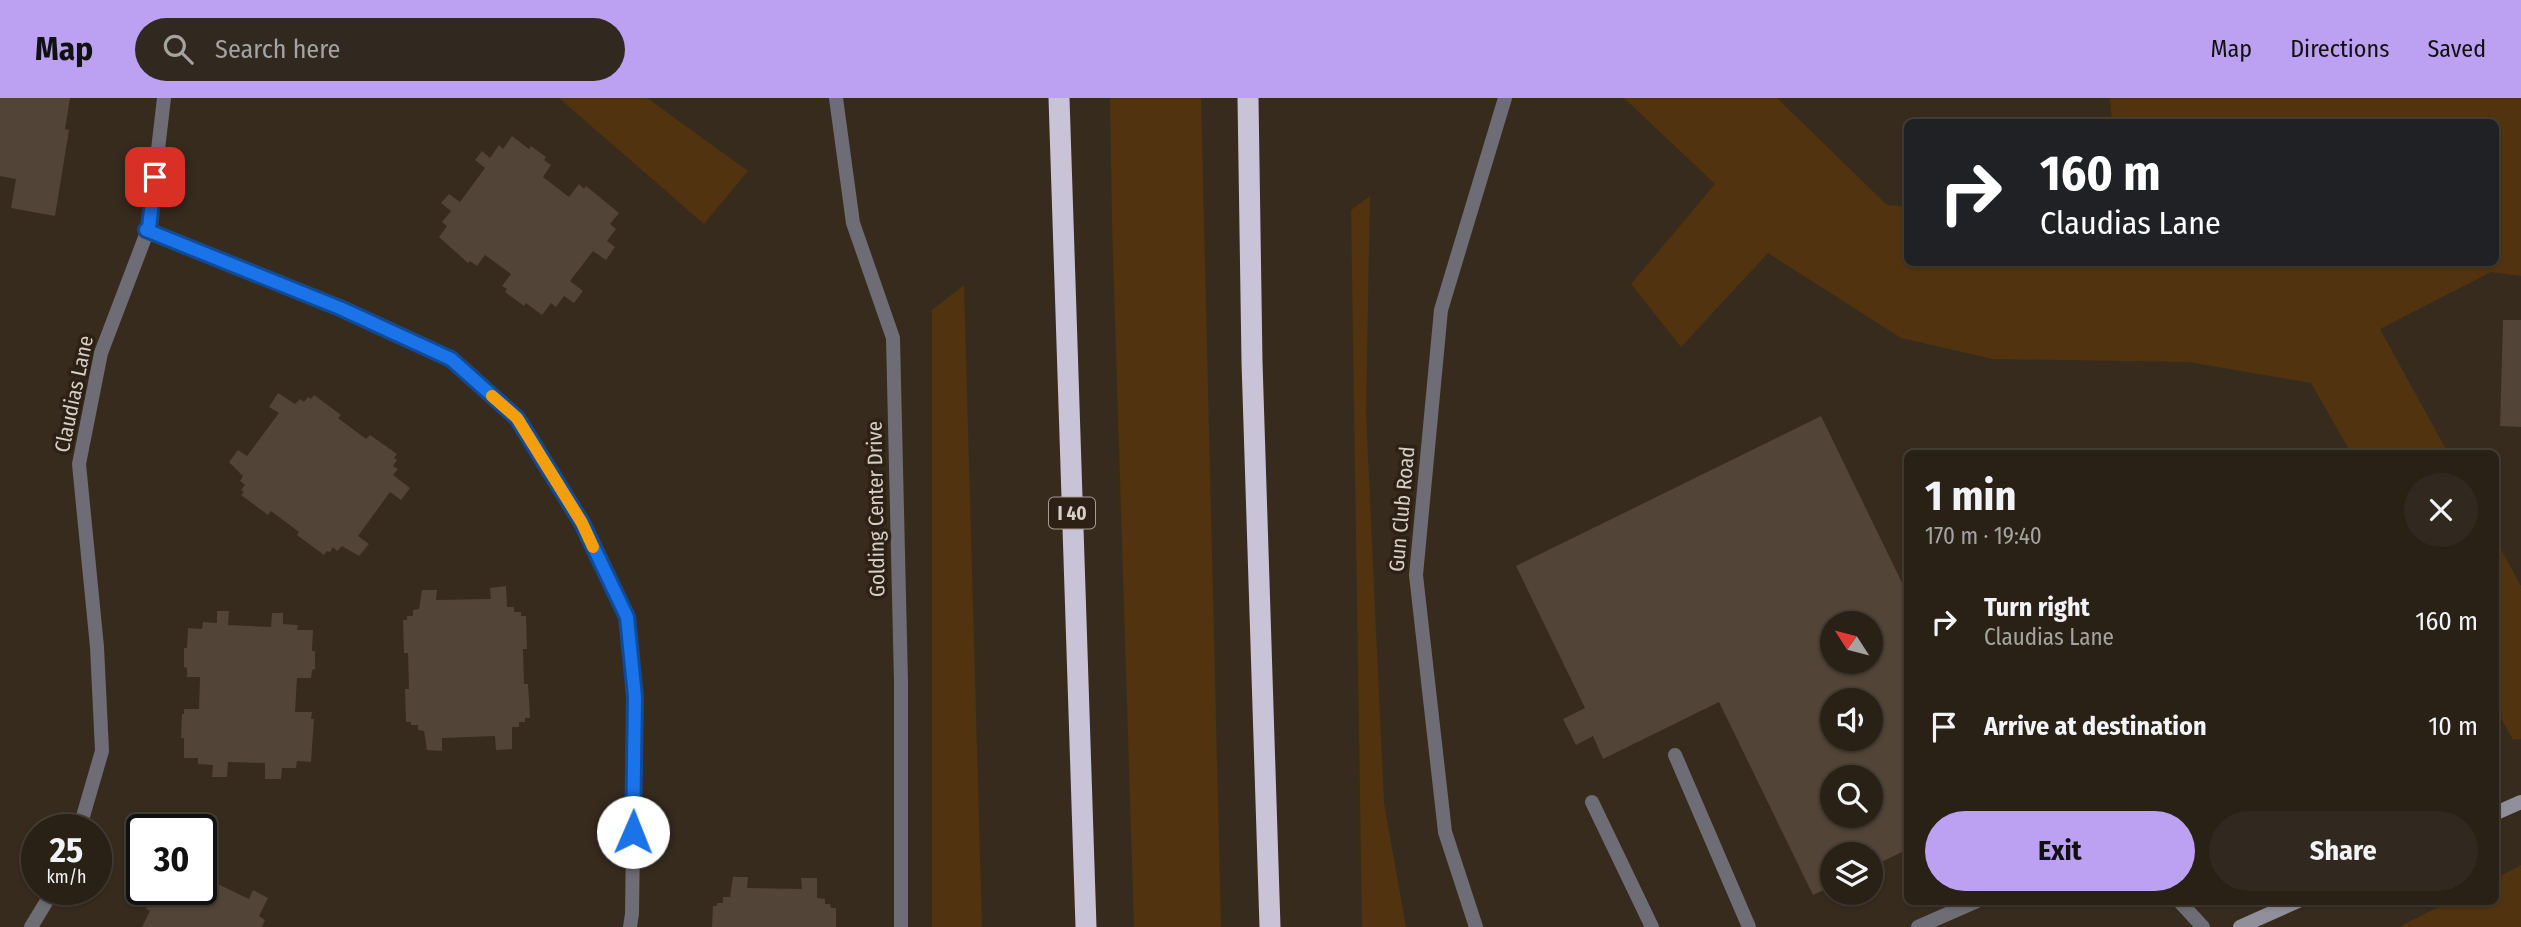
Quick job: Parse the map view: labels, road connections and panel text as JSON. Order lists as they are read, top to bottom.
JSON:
{
  "streets": {
    "highway": ["I 40"],
    "street": ["Claudias Lane", "Golding Center Drive", "Gun Club Road"]
  },
  "north": "top left",
  "page": {
    "header": "Map",
    "search": "Search here",
    "nav": ["Map", "Directions", "Saved"],
    "turn": ["160 m", "Claudias Lane"],
    "heading": ["1 min", "170 m · 19:40"],
    "list": [
      {
        "name": "Turn right",
        "note": "Claudias Lane",
        "value": "160 m"
      },
      {
        "name": "Arrive at destination",
        "value": "10 m"
      }
    ],
    "buttons": ["Exit", "Share"],
    "speed": "25 km/h",
    "limit": "30"
  }
}
